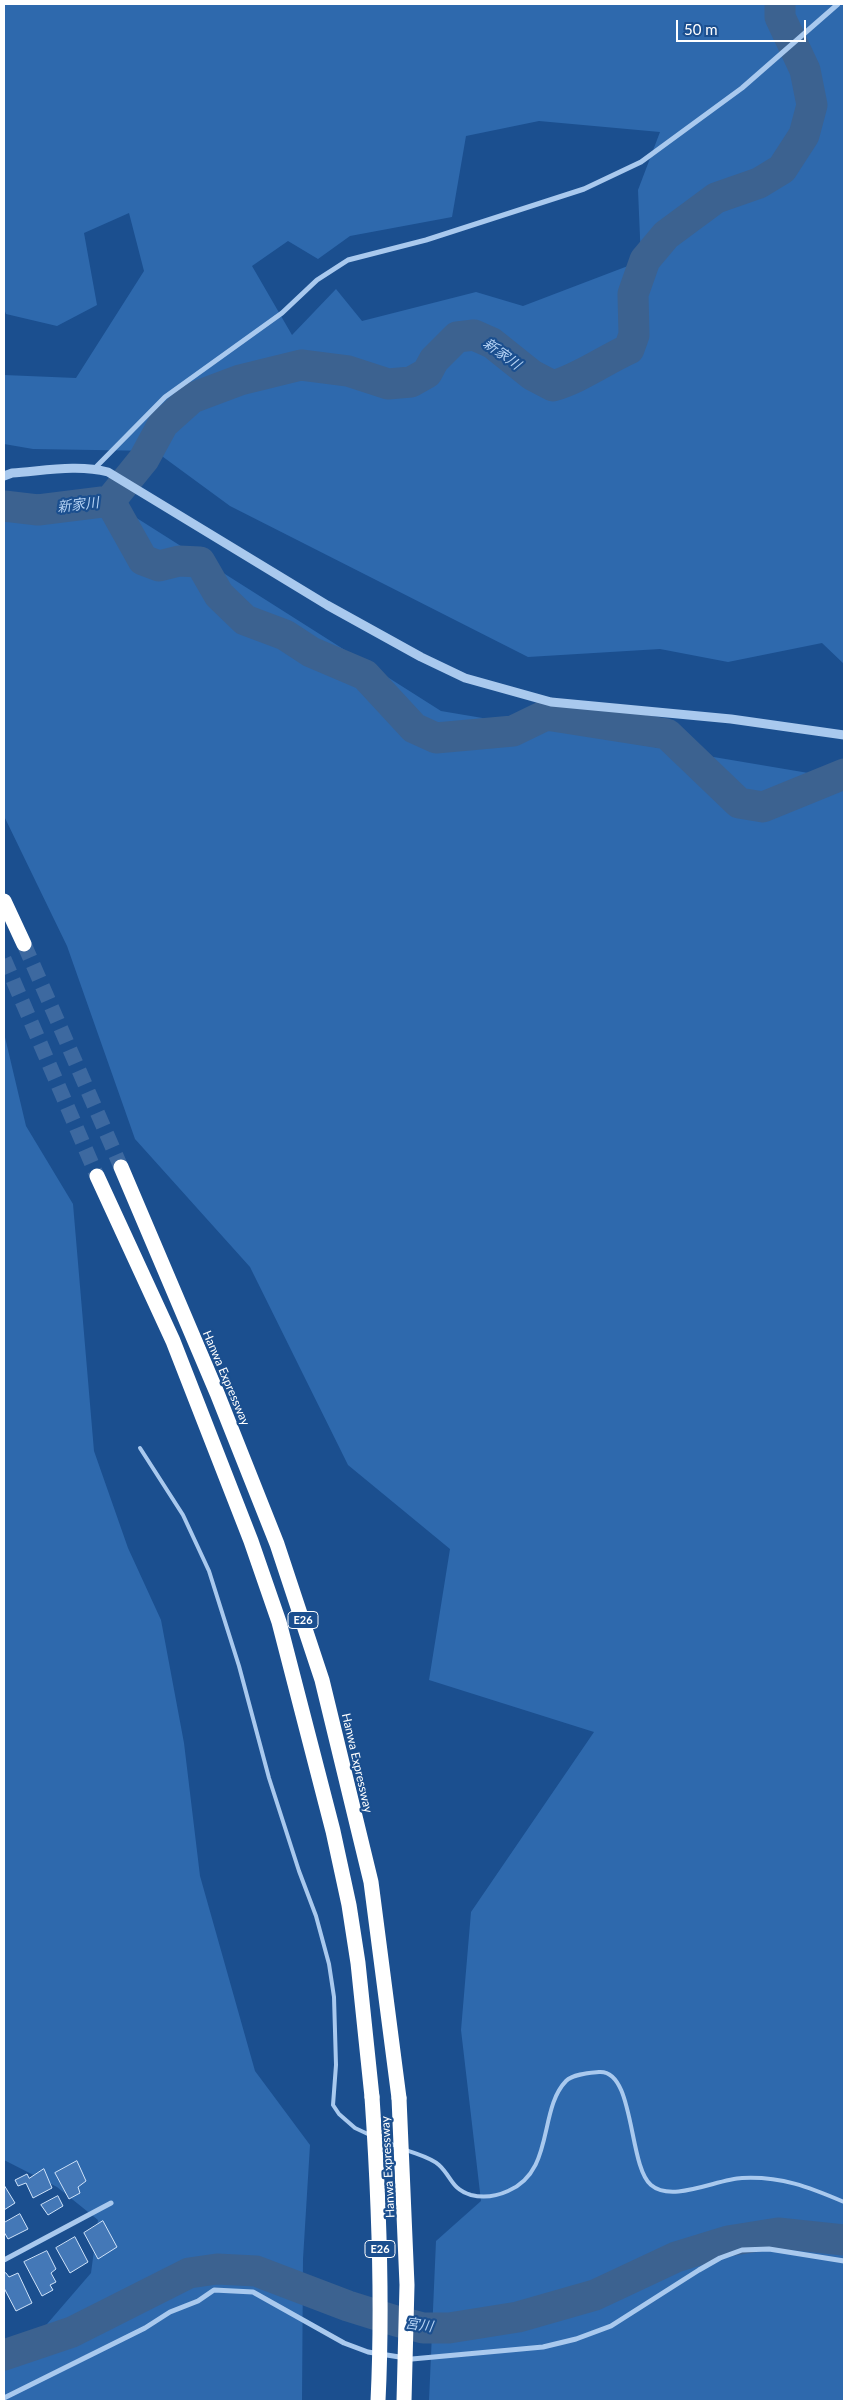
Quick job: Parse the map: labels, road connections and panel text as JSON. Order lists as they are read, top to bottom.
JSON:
{
  "streets": {
    "highway": ["Hanwa Expressway", "E26"]
  },
  "water": ["新家川", "宮川"],
  "scale_bar": "50 m"
}
